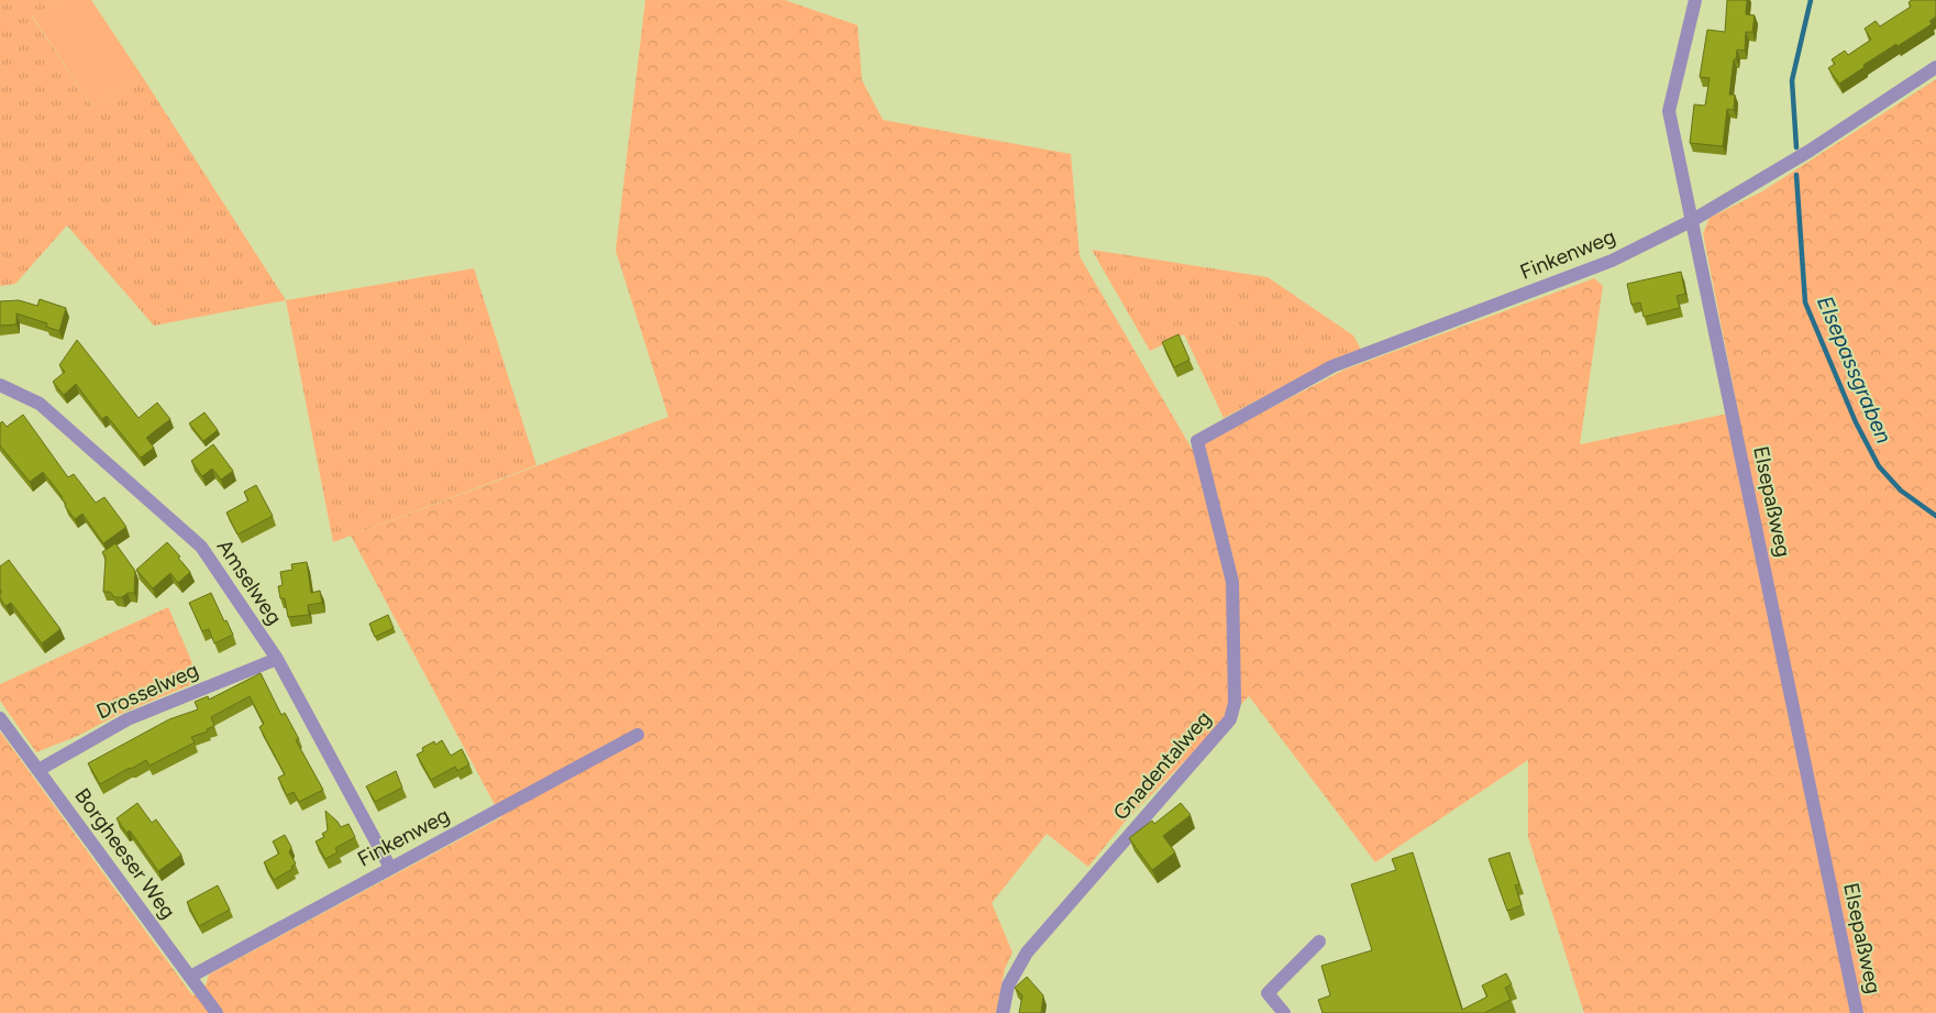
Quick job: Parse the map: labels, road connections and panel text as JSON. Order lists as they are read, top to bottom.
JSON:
{
  "streets": {
    "street": [
      "Finkenweg",
      "Elsepaßweg",
      "Amselweg",
      "Drosselweg",
      "Gnadentalweg",
      "Borgheeser Weg"
    ]
  },
  "crossings": [
    ["Finkenweg", "Elsepaßweg"],
    ["Finkenweg", "Amselweg"],
    ["Finkenweg", "Gnadentalweg"],
    ["Finkenweg", "Borgheeser Weg"],
    ["Amselweg", "Drosselweg"],
    ["Drosselweg", "Borgheeser Weg"]
  ],
  "water": ["Elsepassgraben"]
}
